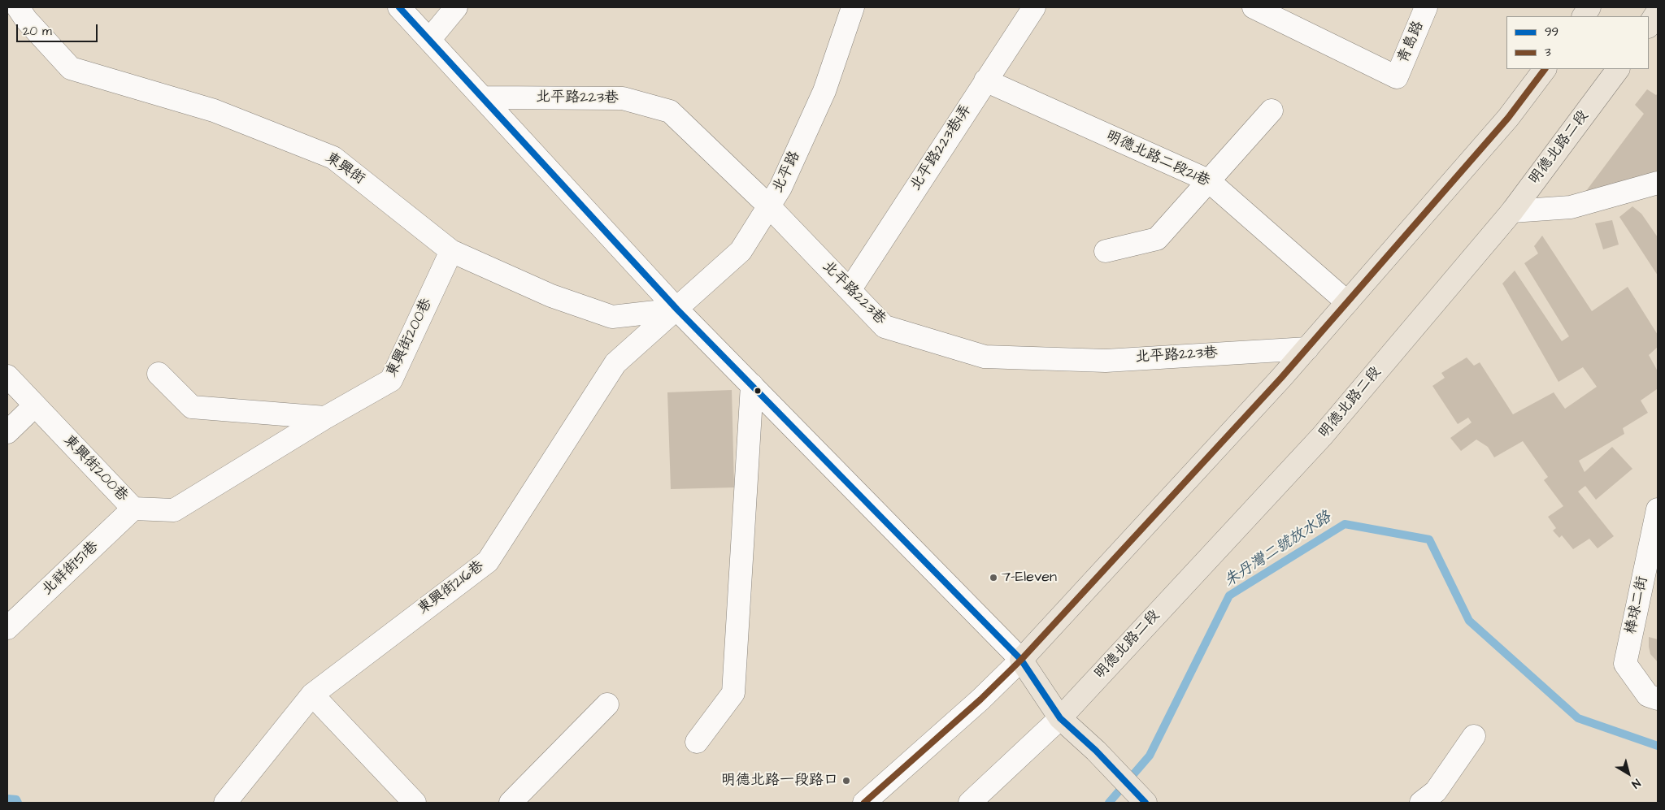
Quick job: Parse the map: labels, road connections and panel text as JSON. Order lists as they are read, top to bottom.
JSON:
{
  "streets": {
    "main road": ["明德北路二段"],
    "street": [
      "青島路",
      "北平路223巷",
      "北平路223巷1弄",
      "明德北路二段21巷",
      "東興街",
      "北平路",
      "東興街200巷",
      "北祥街51巷",
      "東興街216巷",
      "棒球二街"
    ]
  },
  "crossings": [
    ["北平路223巷", "北平路223巷1弄"],
    ["北平路223巷", "北平路"],
    ["北平路223巷1弄", "明德北路二段21巷"],
    ["東興街", "北平路"],
    ["東興街", "東興街200巷"],
    ["東興街", "東興街216巷"],
    ["北平路", "東興街216巷"],
    ["東興街200巷", "北祥街51巷"]
  ],
  "water": ["朱丹灣二號放水路"],
  "places": ["7-Eleven", "明德北路一段路口"],
  "lines": ["transit line 99", "transit line 3"],
  "legend": ["99", "3"],
  "scale_bar": "20 m",
  "north": "bottom right"
}
